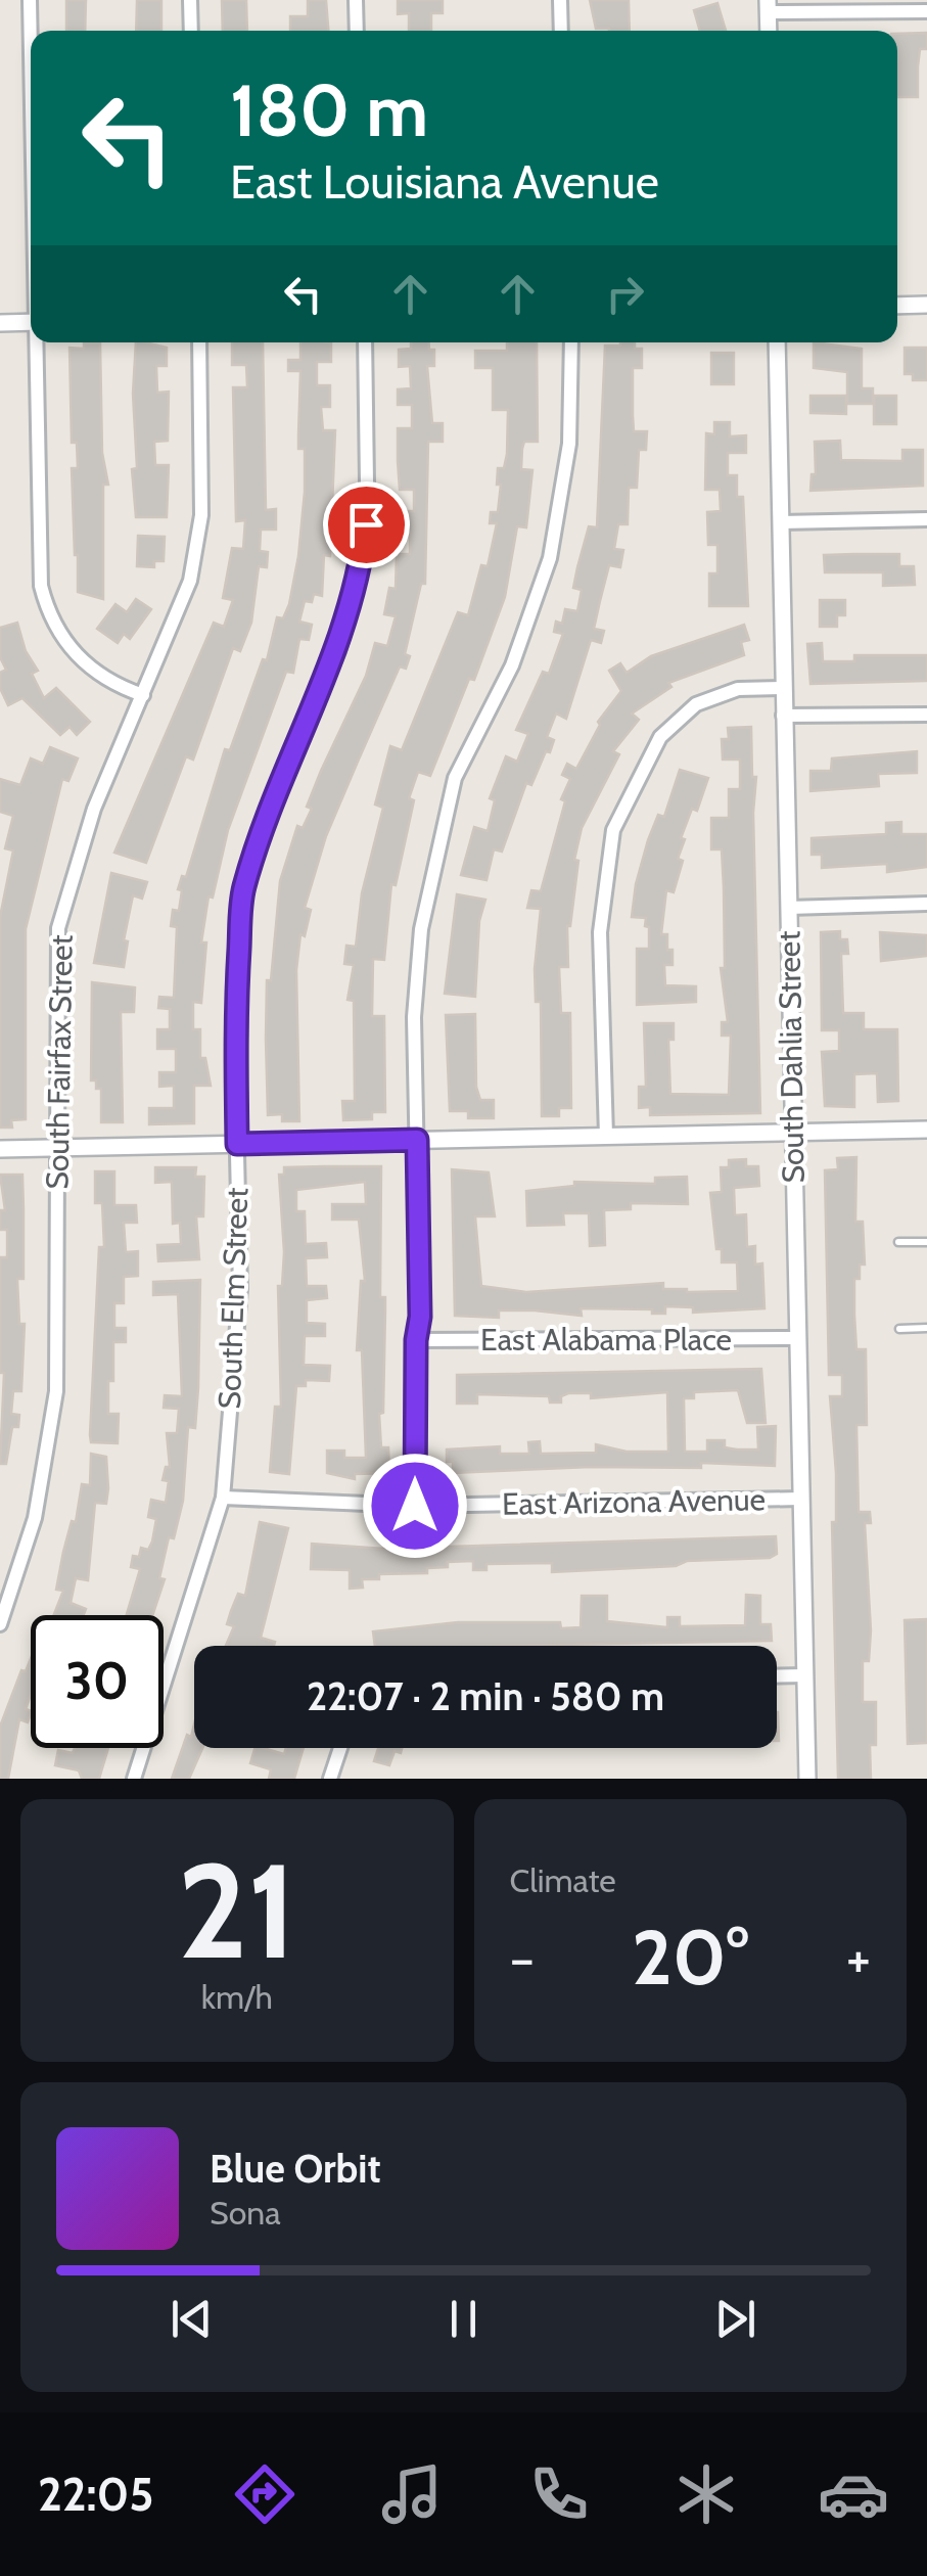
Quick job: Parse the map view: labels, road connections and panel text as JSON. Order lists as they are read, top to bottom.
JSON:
{
  "streets": {
    "street": [
      "South Dahlia Street",
      "South Fairfax Street",
      "South Elm Street",
      "East Alabama Place",
      "East Arizona Avenue"
    ]
  },
  "crossings": [
    ["South Dahlia Street", "East Alabama Place"],
    ["South Dahlia Street", "East Arizona Avenue"],
    ["South Elm Street", "East Arizona Avenue"]
  ],
  "page": {
    "turn": ["180 m", "East Louisiana Avenue"],
    "limit": "30",
    "trip": "22:07 · 2 min · 580 m",
    "tile": [
      ["21", "km/h"],
      "Climate"
    ],
    "heat": ["−", "20°", "+"],
    "song": ["Blue Orbit", "Sona"],
    "tabs": "22:05"
  }
}
